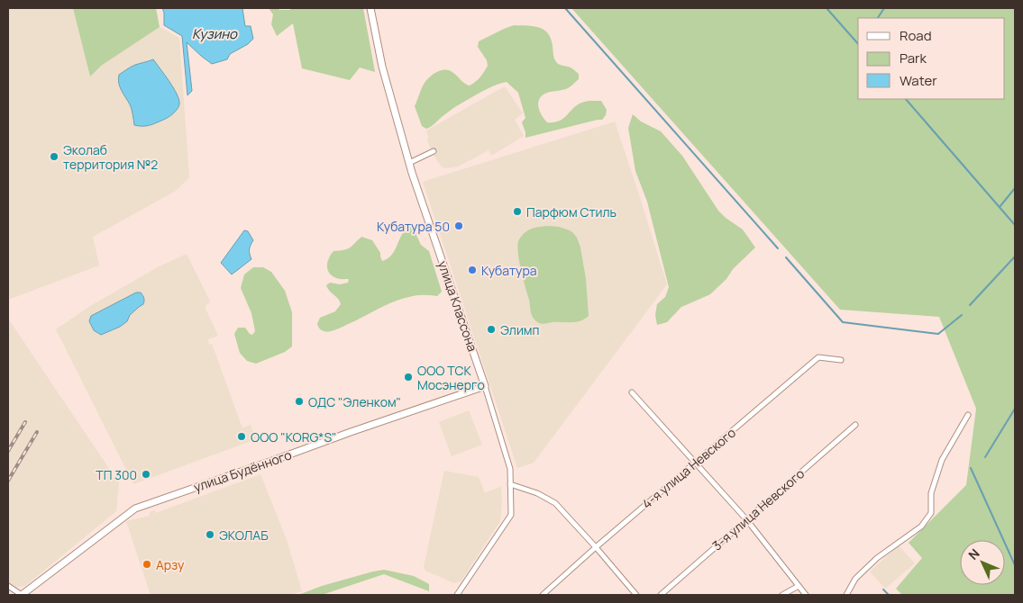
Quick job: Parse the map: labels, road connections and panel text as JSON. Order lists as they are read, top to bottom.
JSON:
{
  "streets": {
    "street": [
      "улица Классона",
      "4-я улица Невского",
      "улица Будённого",
      "3-я улица Невского"
    ]
  },
  "crossings": [
    ["улица Классона", "улица Будённого"]
  ],
  "water": ["Кузино"],
  "places": [
    "Эколаб территория №2",
    "Парфюм Стиль",
    "Кубатура 50",
    "Кубатура",
    "Элимп",
    "ООО ТСК Мосэнерго",
    "ОДС \"Эленком\"",
    "ООО \"KORG*S\"",
    "ТП 300",
    "ЭКОЛАБ",
    "Арзу"
  ],
  "legend": ["Road", "Park", "Water"],
  "north": "top left"
}
